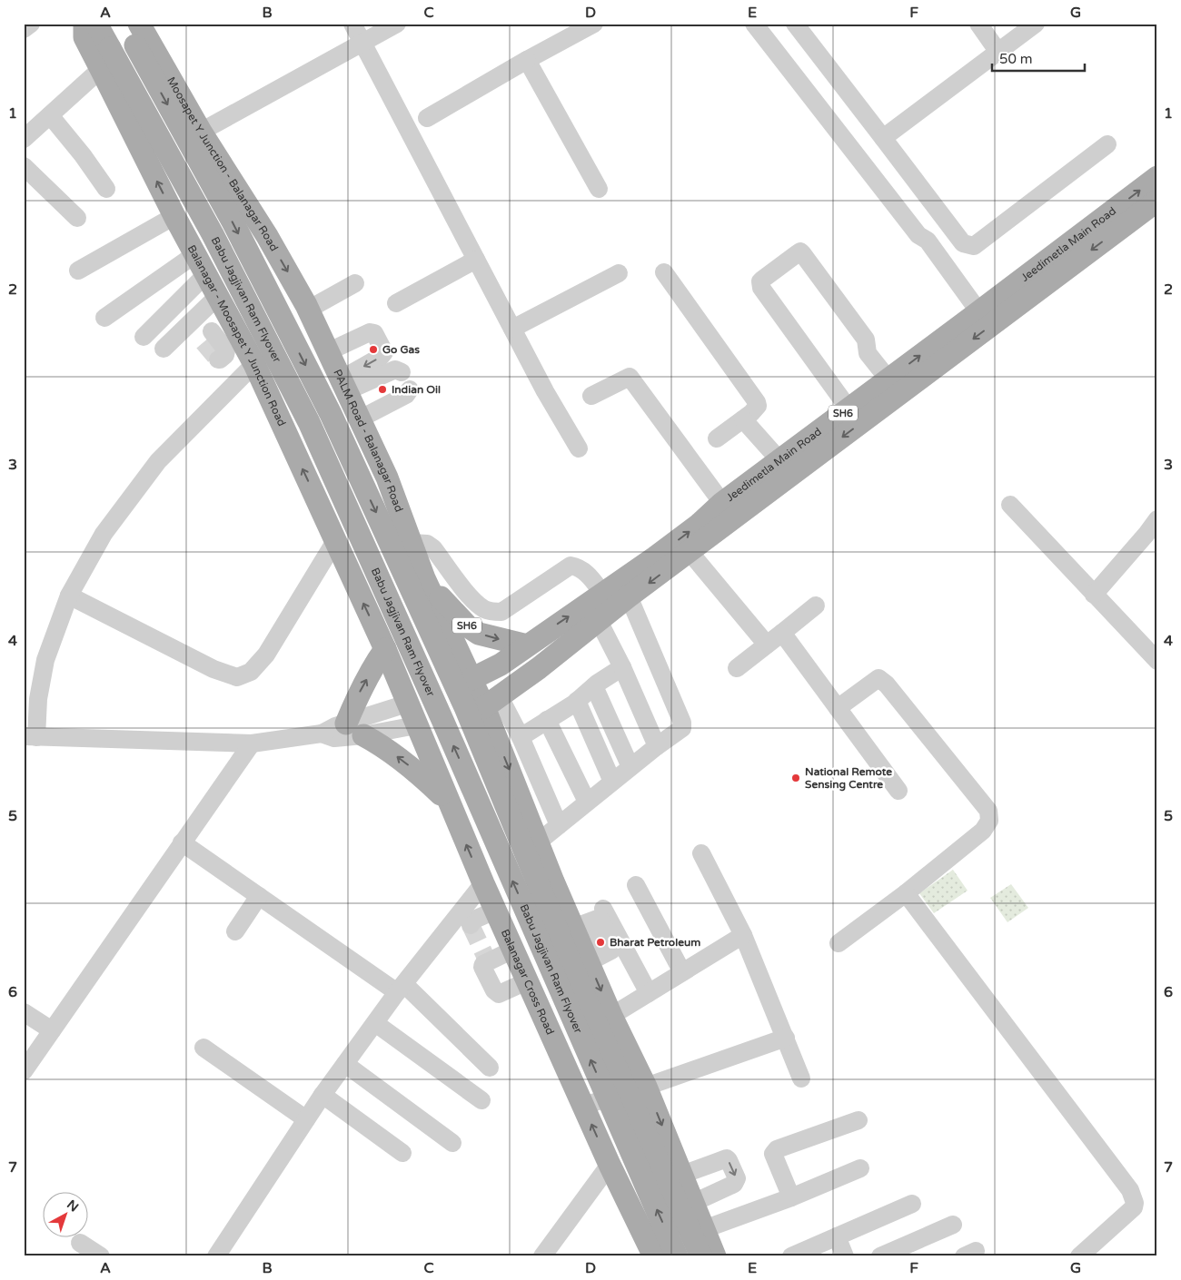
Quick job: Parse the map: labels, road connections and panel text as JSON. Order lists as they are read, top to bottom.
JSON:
{
  "streets": {
    "main road": [
      "Moosapet Y Junction - Balanagar Road",
      "Jeedimetla Main Road",
      "Babu Jagjivan Ram Flyover",
      "Balanagar - Moosapet Y Junction Road",
      "SH6",
      "PALM Road - Balanagar Road",
      "Balanagar Cross Road"
    ]
  },
  "crossings": [
    ["Moosapet Y Junction - Balanagar Road", "PALM Road - Balanagar Road"],
    ["Jeedimetla Main Road", "SH6"],
    ["Jeedimetla Main Road", "PALM Road - Balanagar Road"],
    ["SH6", "PALM Road - Balanagar Road"]
  ],
  "one_way": ["Moosapet Y Junction - Balanagar Road", "Balanagar - Moosapet Y Junction Road"],
  "places": [
    "Go Gas",
    "Indian Oil",
    "National Remote Sensing Centre",
    "Bharat Petroleum"
  ],
  "scale_bar": "50 m",
  "north": "top right",
  "grid": {
    "columns": [
      "A",
      "B",
      "C",
      "D",
      "E",
      "F",
      "G"
    ],
    "rows": [
      "1",
      "2",
      "3",
      "4",
      "5",
      "6",
      "7"
    ]
  }
}
